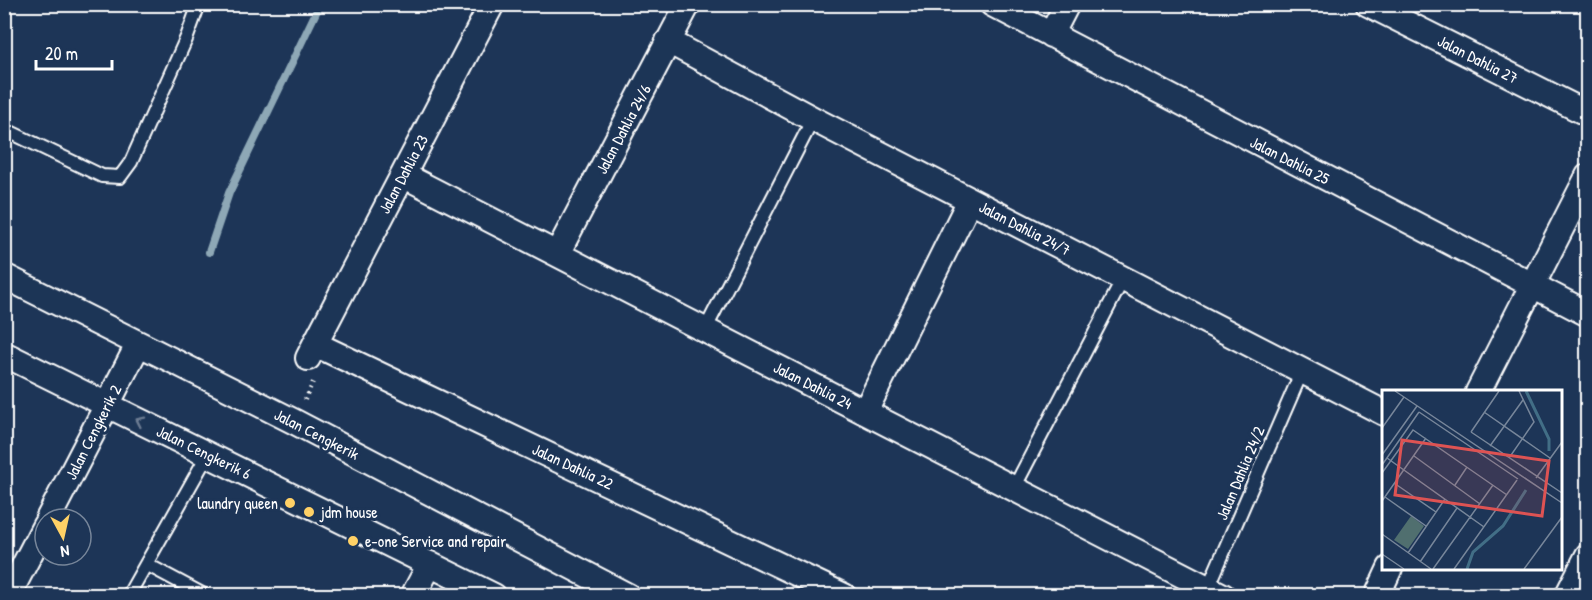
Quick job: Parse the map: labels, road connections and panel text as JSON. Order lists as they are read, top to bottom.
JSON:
{
  "streets": {
    "street": [
      "Jalan Dahlia 27",
      "Jalan Dahlia 24/6",
      "Jalan Dahlia 25",
      "Jalan Dahlia 23",
      "Jalan Dahlia 24/7",
      "Jalan Dahlia 24",
      "Jalan Cengkerik 2",
      "Jalan Cengkerik",
      "Jalan Cengkerik 6",
      "Jalan Dahlia 22"
    ],
    "lane": ["Jalan Dahlia 24/2"]
  },
  "crossings": [
    ["Jalan Dahlia 24/6", "Jalan Dahlia 24/7"],
    ["Jalan Dahlia 24/6", "Jalan Dahlia 24"],
    ["Jalan Dahlia 23", "Jalan Dahlia 24"],
    ["Jalan Dahlia 23", "Jalan Dahlia 22"],
    ["Jalan Dahlia 24/7", "Jalan Dahlia 24/2"],
    ["Jalan Dahlia 24", "Jalan Dahlia 24/2"],
    ["Jalan Cengkerik 2", "Jalan Cengkerik"],
    ["Jalan Cengkerik 2", "Jalan Cengkerik 6"]
  ],
  "places": ["laundry queen", "jdm house", "e-one Service and repair"],
  "scale_bar": "20 m",
  "north": "bottom"
}
